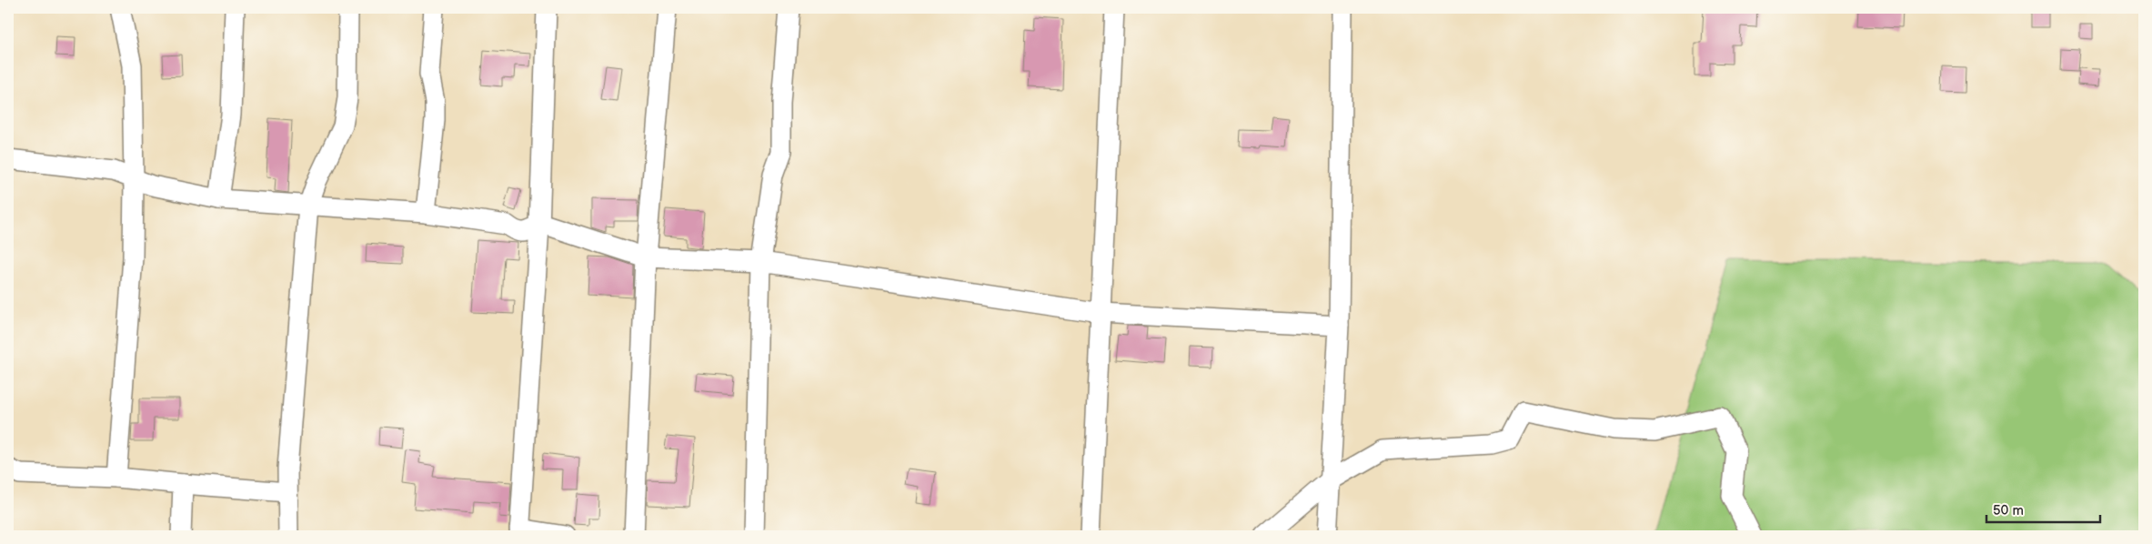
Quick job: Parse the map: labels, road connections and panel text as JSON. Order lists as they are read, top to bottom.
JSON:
{
  "scale_bar": "50 m"
}
